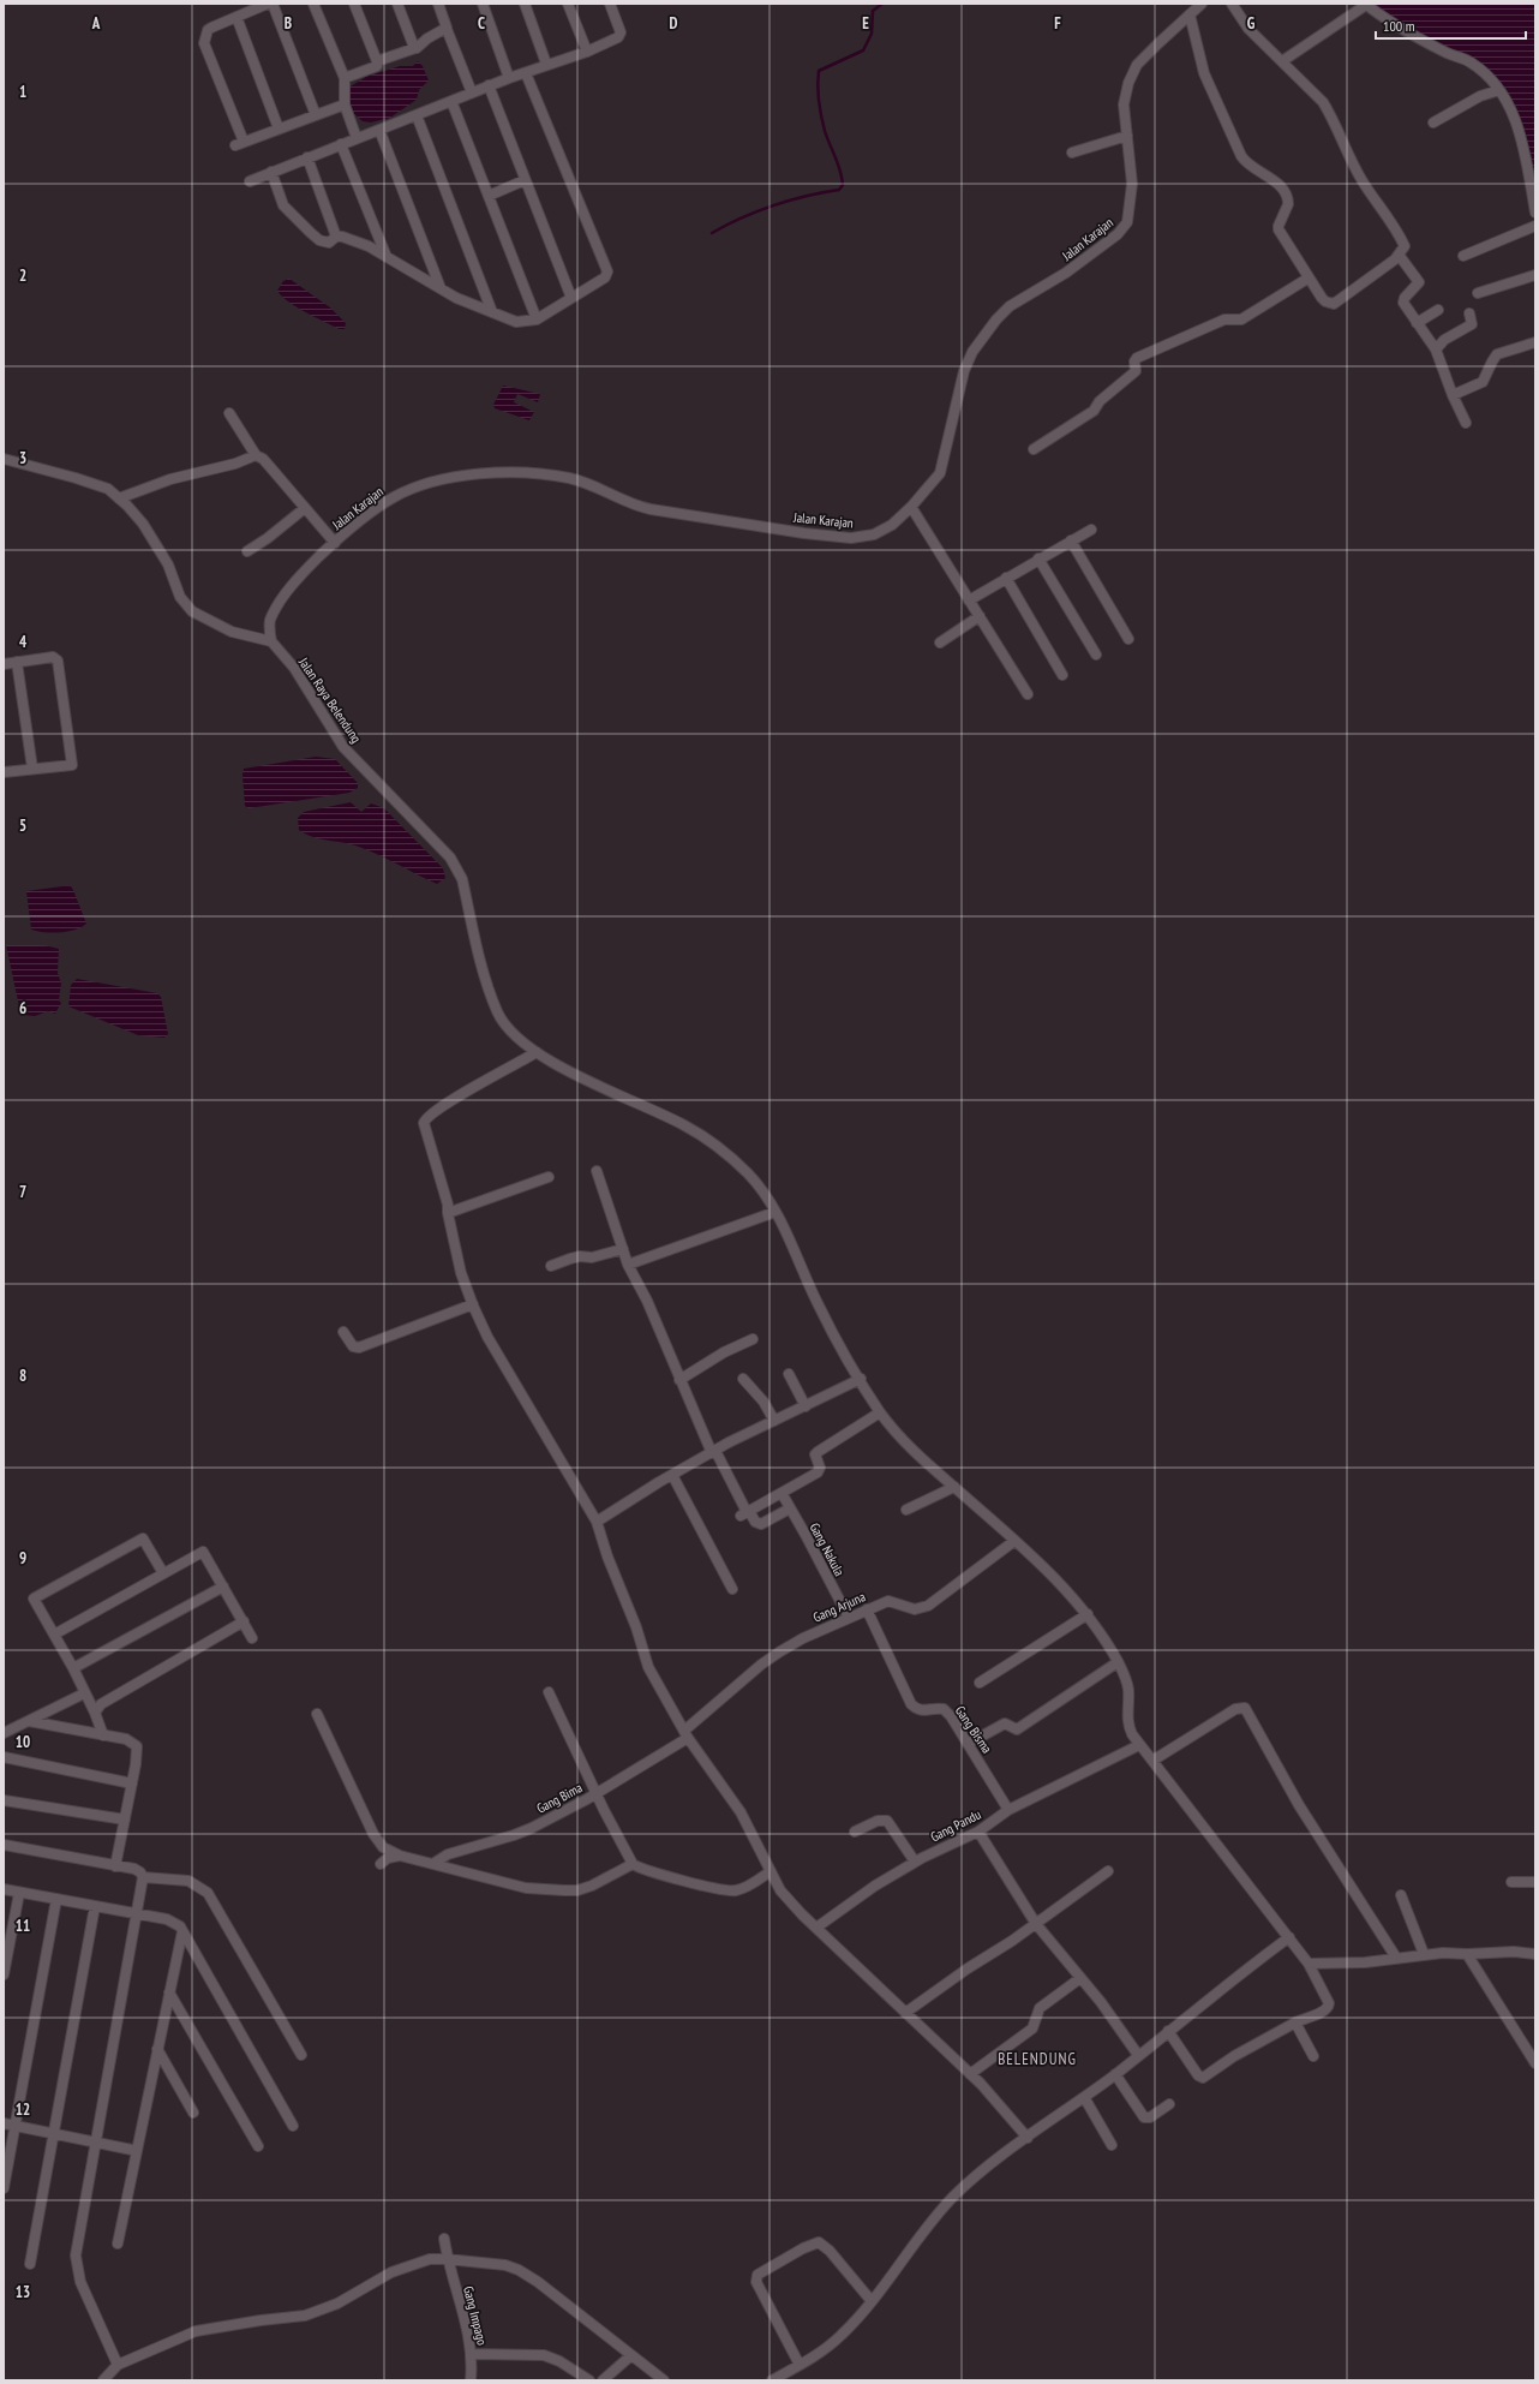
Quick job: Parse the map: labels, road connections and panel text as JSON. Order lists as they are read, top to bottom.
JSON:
{
  "streets": {
    "street": [
      "Jalan Karajan",
      "Jalan Raya Belendung",
      "Gang Nakula",
      "Gang Arjuna",
      "Gang Bisma",
      "Gang Bima",
      "Gang Pandu",
      "Gang Impago"
    ]
  },
  "crossings": [
    ["Jalan Karajan", "Jalan Raya Belendung"],
    ["Jalan Raya Belendung", "Gang Arjuna"],
    ["Jalan Raya Belendung", "Gang Pandu"],
    ["Gang Nakula", "Gang Arjuna"],
    ["Gang Arjuna", "Gang Bisma"],
    ["Gang Arjuna", "Gang Bima"],
    ["Gang Bisma", "Gang Pandu"]
  ],
  "districts": ["BELENDUNG"],
  "scale_bar": "100 m",
  "grid": {
    "columns": [
      "A",
      "B",
      "C",
      "D",
      "E",
      "F",
      "G"
    ],
    "rows": [
      "1",
      "2",
      "3",
      "4",
      "5",
      "6",
      "7",
      "8",
      "9",
      "10",
      "11",
      "12",
      "13"
    ]
  }
}
